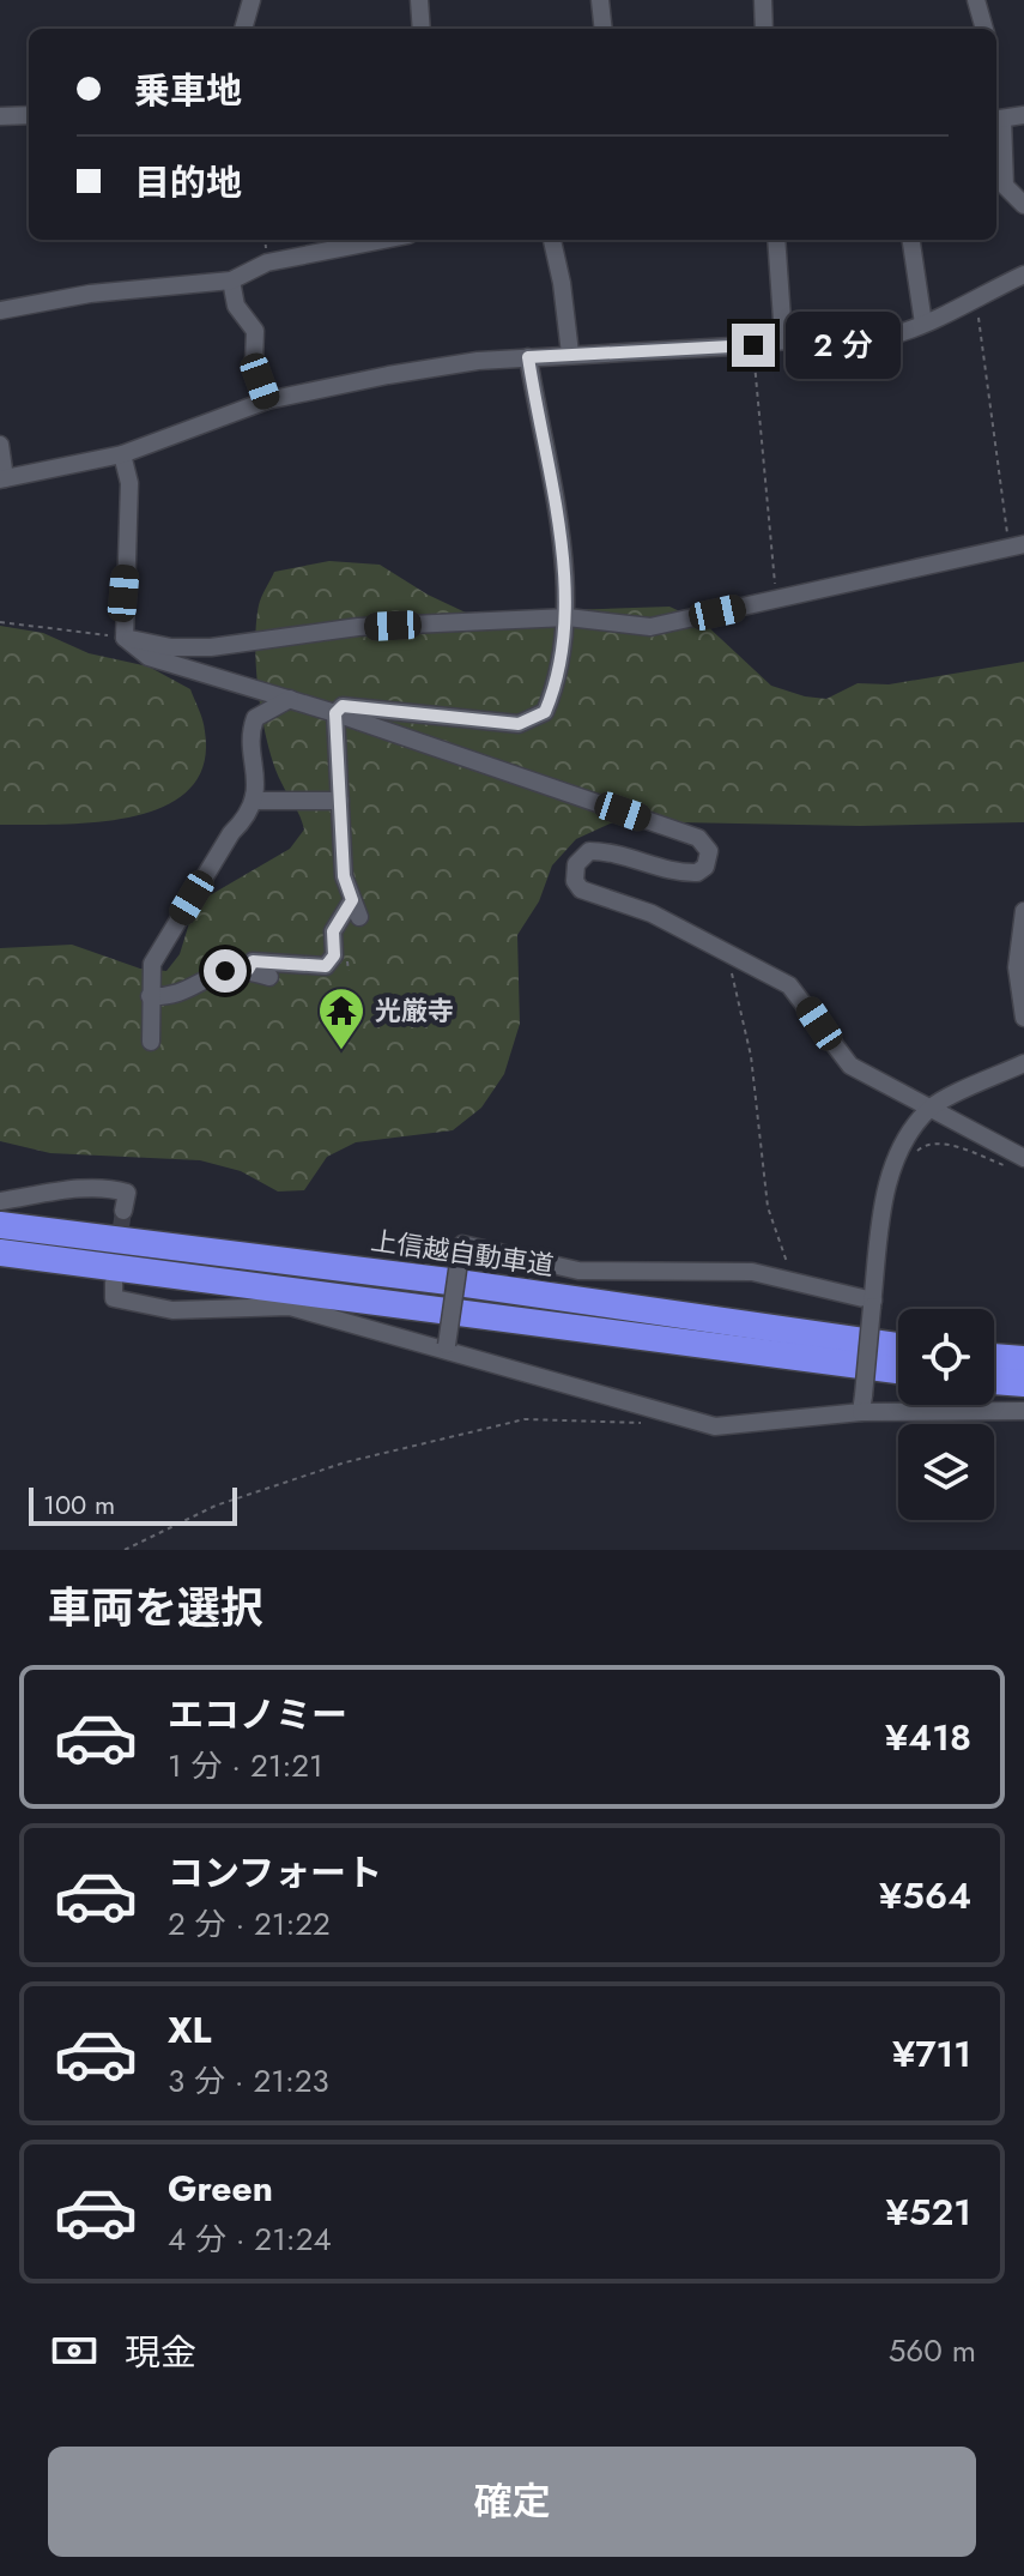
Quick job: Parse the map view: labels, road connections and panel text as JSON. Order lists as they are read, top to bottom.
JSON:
{
  "streets": {
    "highway": ["上信越自動車道"]
  },
  "places": {
    "temple": ["光厳寺"]
  },
  "scale_bar": "100 m",
  "page": {
    "banner": ["乗車地", "目的地"],
    "bubble": "2 分",
    "scale": "100 m",
    "heading": "車両を選択",
    "list": [
      {
        "name": "エコノミー",
        "note": "1 分 · 21:21",
        "value": "¥418"
      },
      {
        "name": "コンフォート",
        "note": "2 分 · 21:22",
        "value": "¥564"
      },
      {
        "name": "XL",
        "note": "3 分 · 21:23",
        "value": "¥711"
      },
      {
        "name": "Green",
        "note": "4 分 · 21:24",
        "value": "¥521"
      }
    ],
    "pay": ["現金", "560 m"],
    "buttons": "確定"
  }
}
